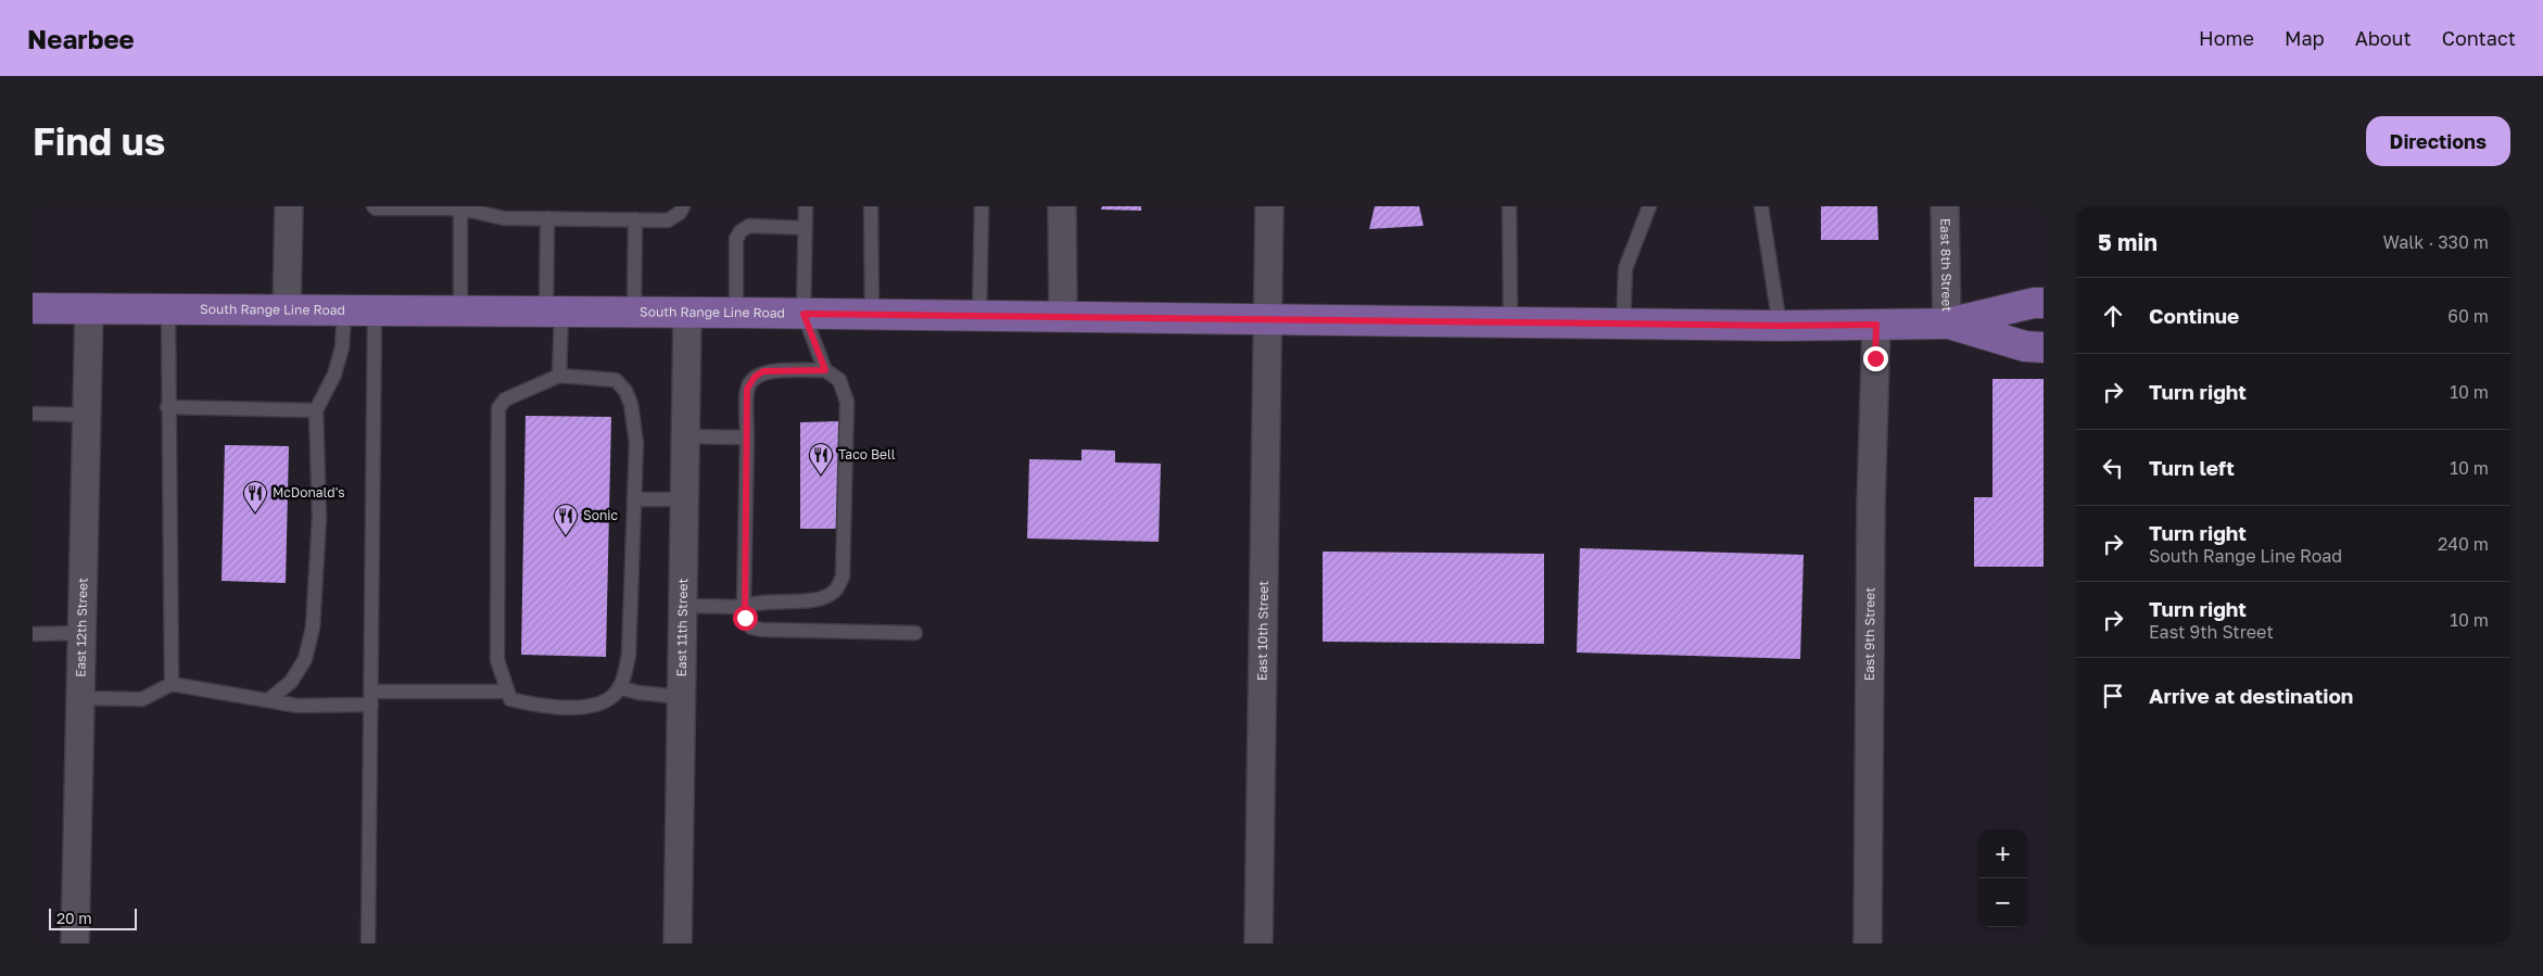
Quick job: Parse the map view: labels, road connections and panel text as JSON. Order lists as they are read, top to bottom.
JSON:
{
  "streets": {
    "main road": ["South Range Line Road"],
    "street": [
      "East 8th Street",
      "East 12th Street",
      "East 11th Street",
      "East 10th Street",
      "East 9th Street"
    ]
  },
  "crossings": [
    ["East 8th Street", "South Range Line Road"],
    ["South Range Line Road", "East 12th Street"],
    ["South Range Line Road", "East 11th Street"],
    ["South Range Line Road", "East 10th Street"],
    ["South Range Line Road", "East 9th Street"]
  ],
  "places": {
    "restaurant": ["Taco Bell", "McDonald's", "Sonic"]
  },
  "scale_bar": "20 m",
  "page": {
    "header": "Nearbee",
    "nav": [
      "Home",
      "Map",
      "About",
      "Contact"
    ],
    "buttons": "Directions",
    "title": "Find us",
    "heading": ["5 min", "Walk · 330 m"],
    "list": [
      ["Continue", "60 m"],
      ["Turn right", "10 m"],
      ["Turn left", "10 m"],
      ["Turn right", "South Range Line Road", "240 m"],
      ["Turn right", "East 9th Street", "10 m"],
      "Arrive at destination"
    ],
    "map_buttons": ["+", "−"],
    "scale": "20 m"
  }
}
